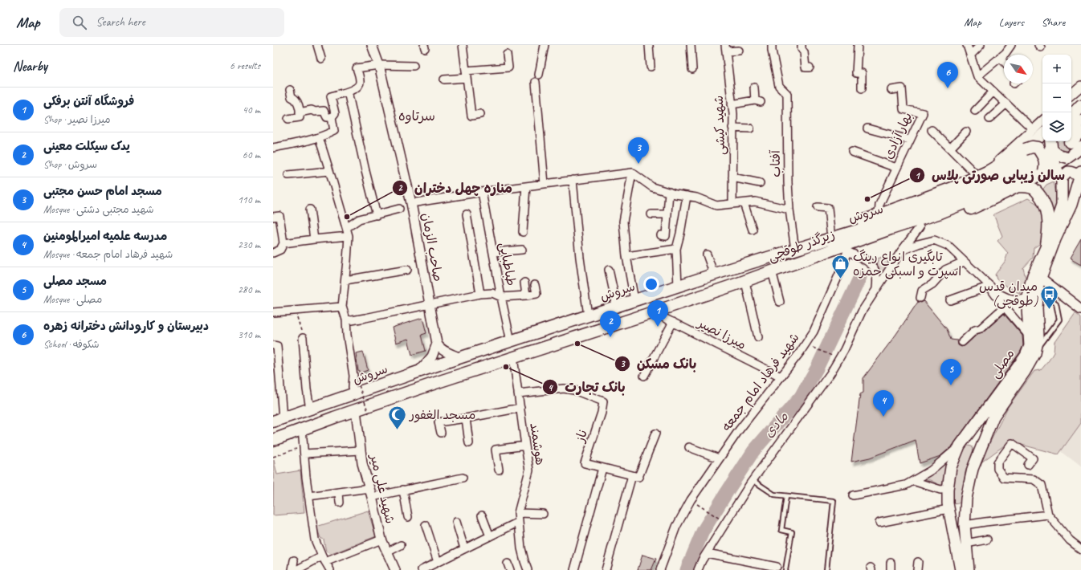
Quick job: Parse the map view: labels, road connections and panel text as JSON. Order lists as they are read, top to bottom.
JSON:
{
  "streets": {
    "main road": ["سروش", "زیرگذر طوقچی", "مصلی"],
    "street": [
      "شهید کیشی",
      "بهار آزادی",
      "آفتاب",
      "صاحب الزمان",
      "طباطبایی",
      "میرزا نصیر",
      "شهید فرهاد امام جمعه",
      "ناز",
      "هوشمند",
      "شهید علی میر"
    ]
  },
  "crossings": [
    ["سروش", "زیرگذر طوقچی"],
    ["سروش", "طباطبایی"],
    ["میرزا نصیر", "شهید فرهاد امام جمعه"],
    ["ناز", "هوشمند"]
  ],
  "districts": ["سرتاوه"],
  "water": ["مادی"],
  "places": {
    "other": [
      "سالن زیبایی صورتی پلاس",
      "مناره چهل دختران",
      "بانک مسکن",
      "بانک تجارت"
    ],
    "shop": ["تابگیری انواع رینگ اسپرت و اسبکی حمزه"],
    "bus stop": ["میدان قدس (طوقچی)"],
    "mosque": ["مسجد الغفور"]
  },
  "north": "bottom right",
  "page": {
    "header": "Map",
    "search": "Search here",
    "nav": ["Map", "Layers", "Share"],
    "heading": ["Nearby", "6 results"],
    "map_buttons": ["+", "−"],
    "pins": [
      "6",
      "3",
      "1",
      "2",
      "5",
      "4"
    ],
    "list": [
      {
        "mark": "1",
        "name": "فروشگاه آنتن برفکی",
        "note": "Shop · میرزا نصیر",
        "value": "40 m"
      },
      {
        "mark": "2",
        "name": "یدک سیکلت معینی",
        "note": "Shop · سروش",
        "value": "60 m"
      },
      {
        "mark": "3",
        "name": "مسجد امام حسن مجتبی",
        "note": "Mosque · شهید مجتبی دشتی",
        "value": "110 m"
      },
      {
        "mark": "4",
        "name": "مدرسه علمیه امیرالمومنین",
        "note": "Mosque · شهید فرهاد امام جمعه",
        "value": "230 m"
      },
      {
        "mark": "5",
        "name": "مسجد مصلی",
        "note": "Mosque · مصلی",
        "value": "280 m"
      },
      {
        "mark": "6",
        "name": "دبیرستان و کارودانش دخترانه زهره",
        "note": "School · شکوفه",
        "value": "310 m"
      }
    ]
  }
}
